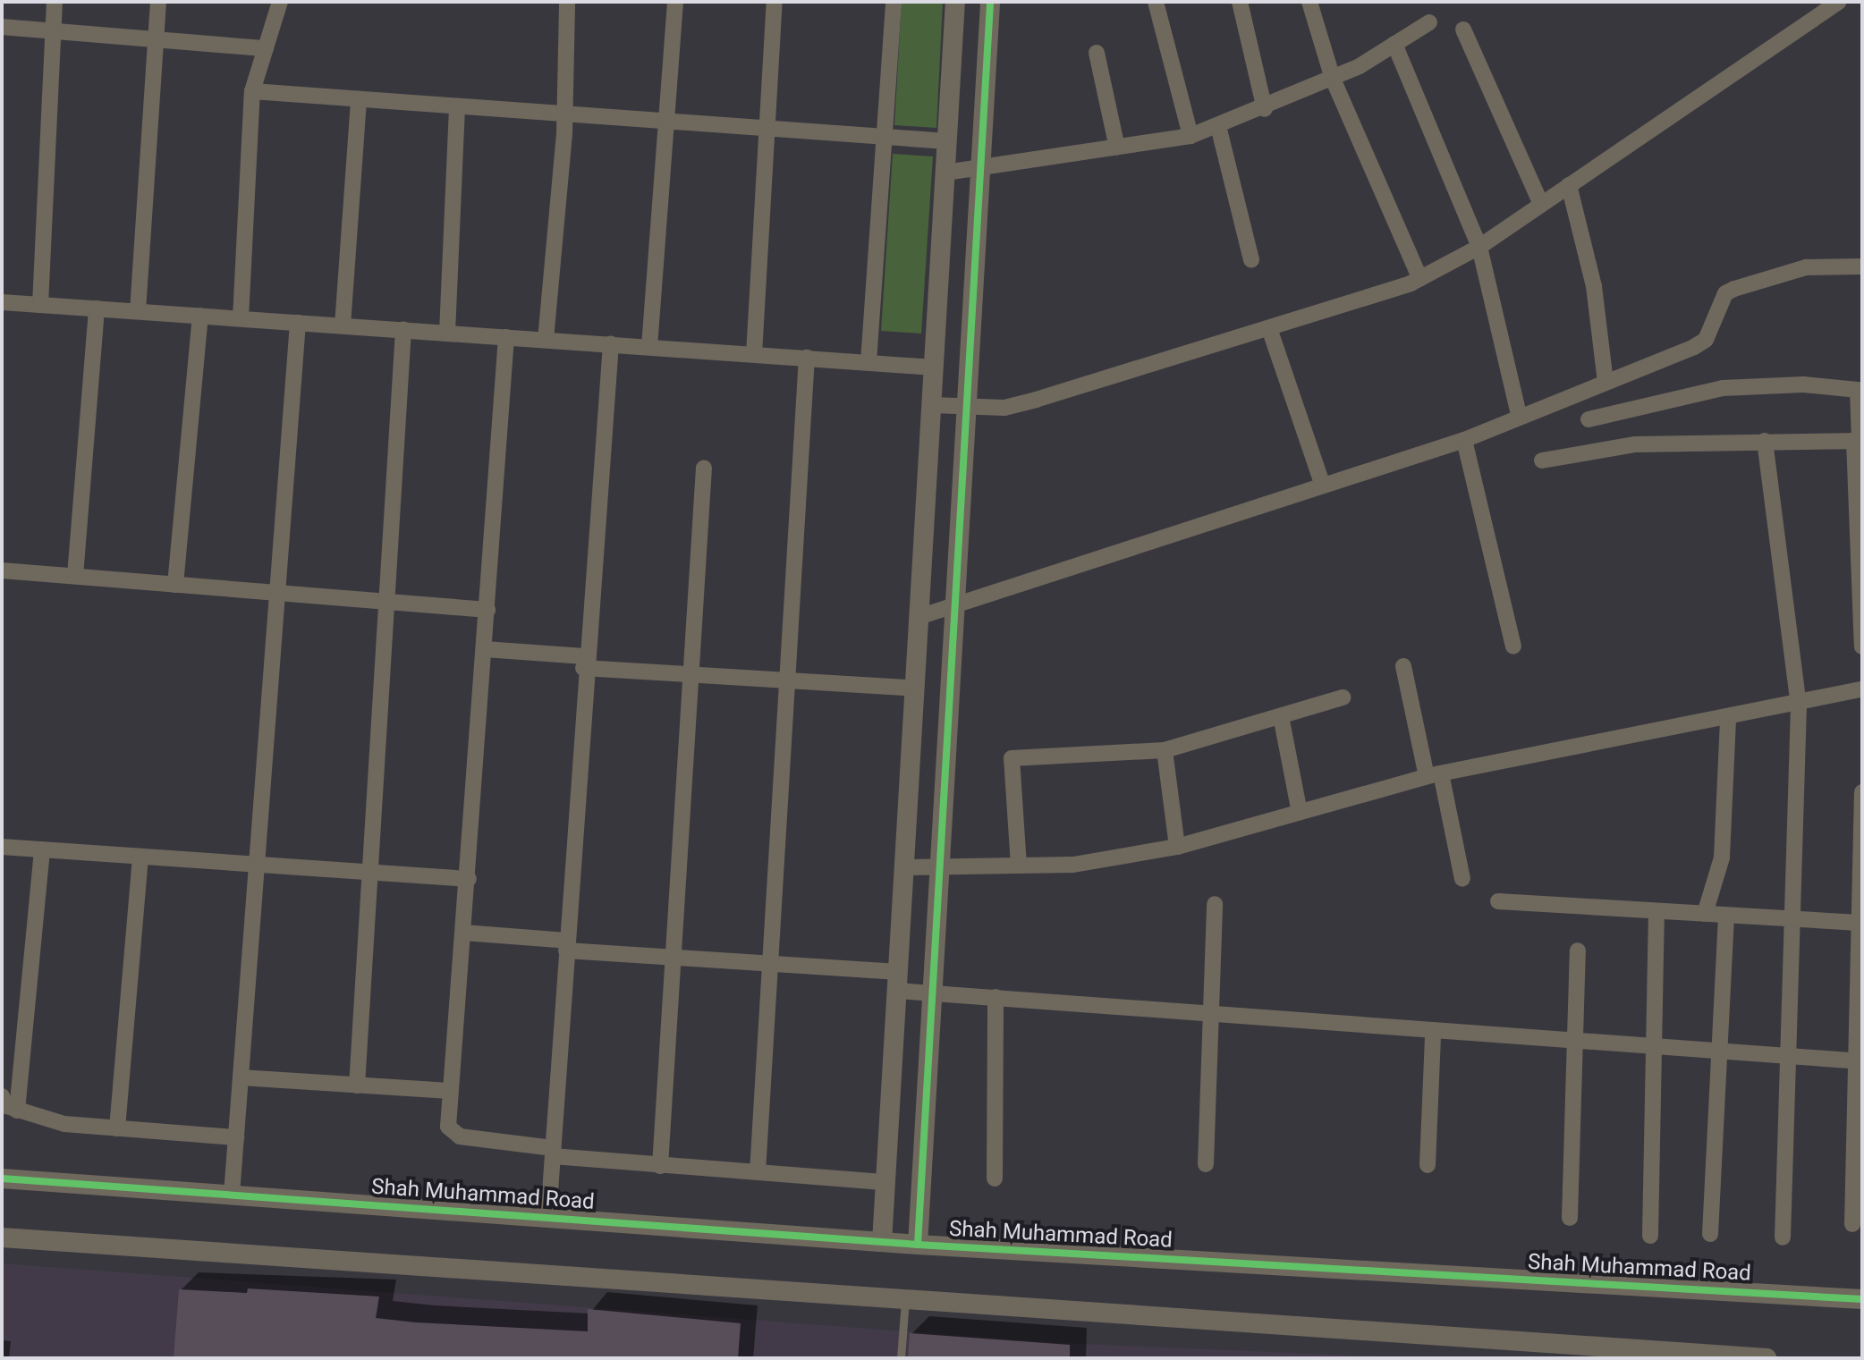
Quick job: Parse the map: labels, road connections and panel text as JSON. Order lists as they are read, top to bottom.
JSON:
{
  "streets": {
    "street": ["Shah Muhammad Road"]
  }
}
